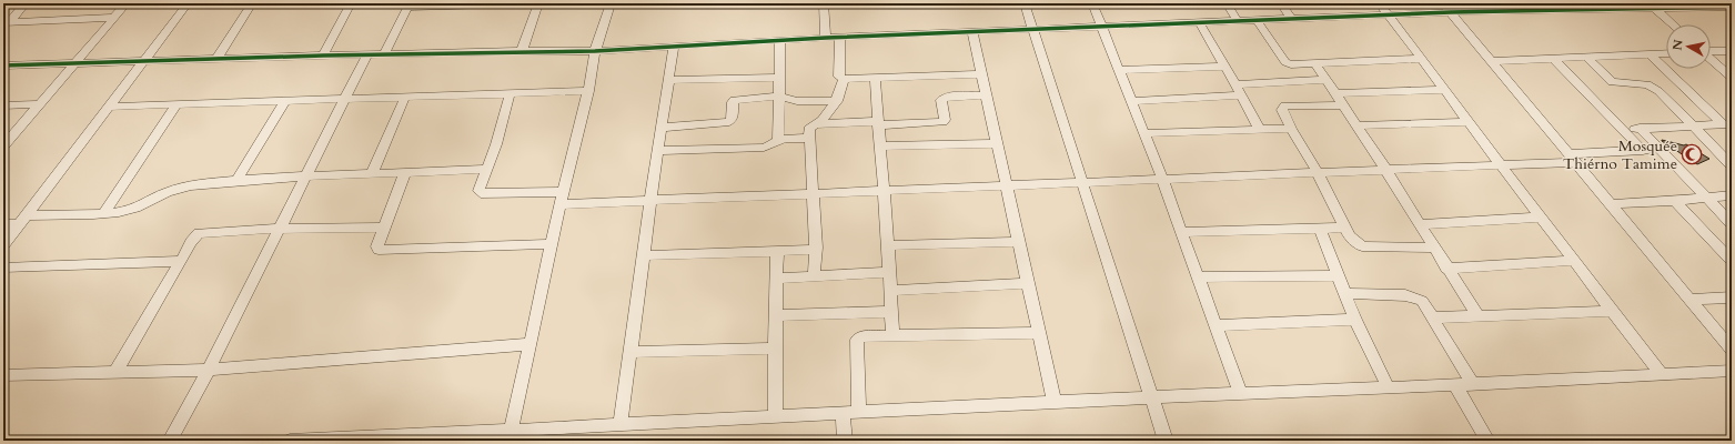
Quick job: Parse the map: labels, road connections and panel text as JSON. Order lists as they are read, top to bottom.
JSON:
{
  "places": {
    "mosque": ["Mosquée Thiérno Tamime"]
  },
  "north": "left"
}
